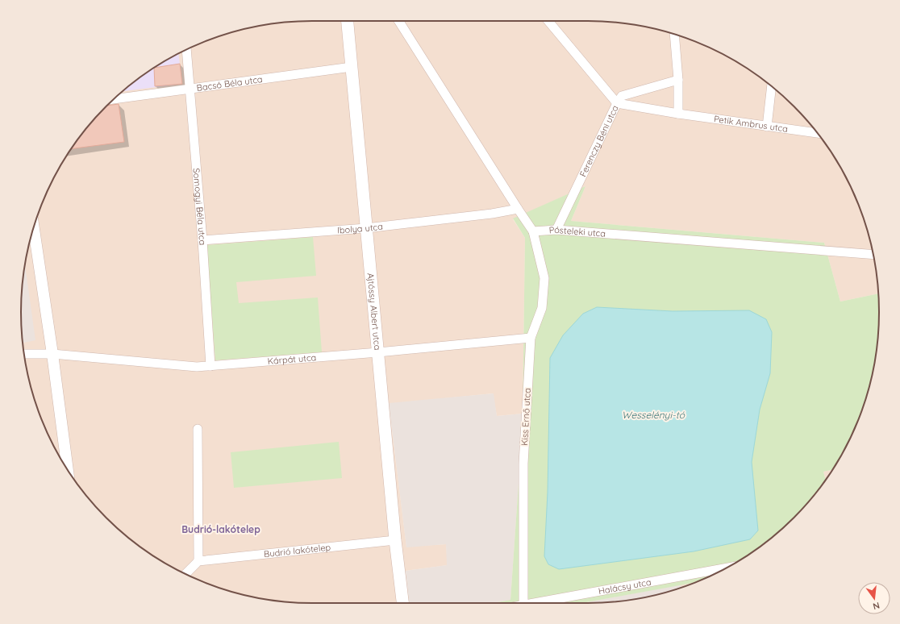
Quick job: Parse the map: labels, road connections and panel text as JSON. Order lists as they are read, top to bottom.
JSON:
{
  "streets": {
    "main road": ["Ajtóssy Albert utca"],
    "street": [
      "Bacsó Béla utca",
      "Petik Ambrus utca",
      "Ferenczy Béni utca",
      "Somogyi Béla utca",
      "Ibolya utca",
      "Pósteleki utca",
      "Kárpát utca",
      "Kiss Ernő utca",
      "Budrió lakótelep",
      "Halácsy utca"
    ]
  },
  "crossings": [
    ["Bacsó Béla utca", "Somogyi Béla utca"],
    ["Bacsó Béla utca", "Ajtóssy Albert utca"],
    ["Petik Ambrus utca", "Ferenczy Béni utca"],
    ["Ferenczy Béni utca", "Pósteleki utca"],
    ["Somogyi Béla utca", "Ibolya utca"],
    ["Somogyi Béla utca", "Kárpát utca"],
    ["Ibolya utca", "Ajtóssy Albert utca"],
    ["Pósteleki utca", "Kiss Ernő utca"],
    ["Ajtóssy Albert utca", "Kárpát utca"],
    ["Ajtóssy Albert utca", "Budrió lakótelep"],
    ["Kárpát utca", "Kiss Ernő utca"]
  ],
  "districts": ["Budrió-lakótelep"],
  "water": ["Wesselényi-tó"],
  "north": "bottom"
}
